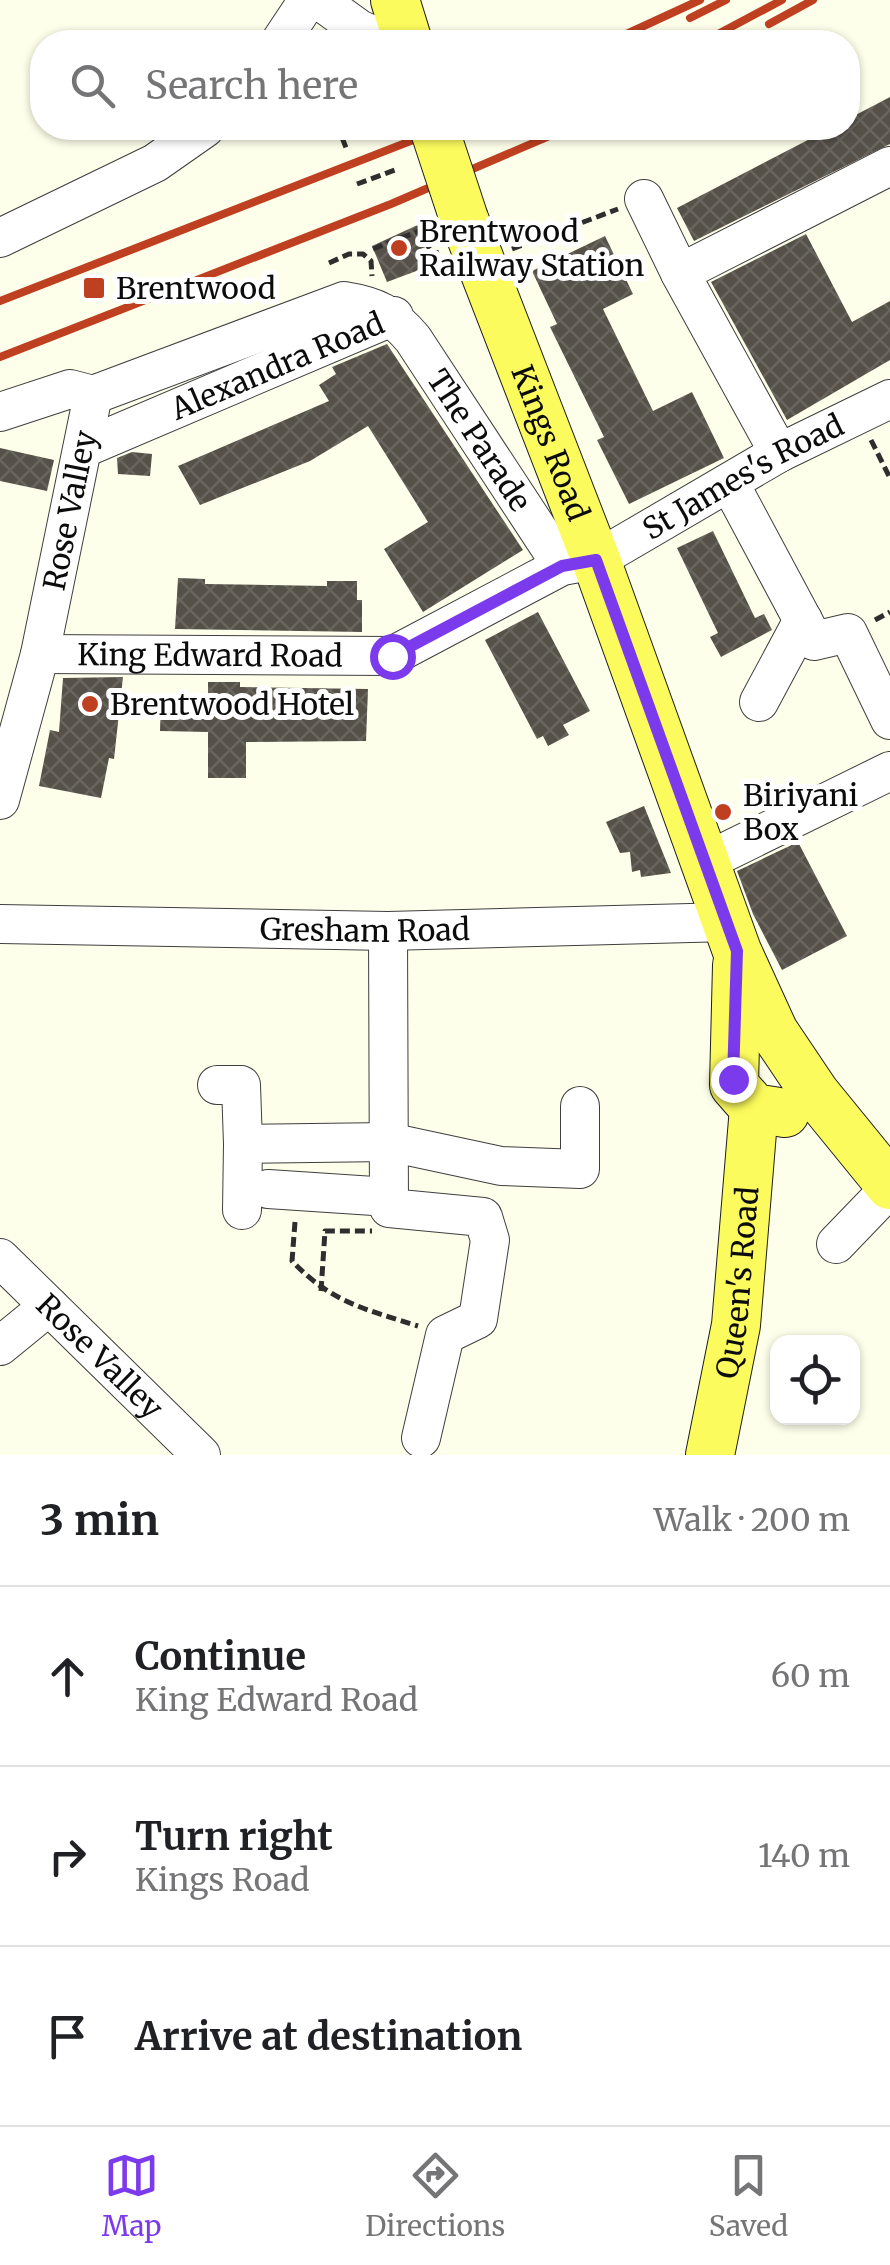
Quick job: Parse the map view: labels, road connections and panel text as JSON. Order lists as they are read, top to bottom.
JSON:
{
  "streets": {
    "main road": ["Kings Road", "Queen's Road"],
    "street": [
      "Alexandra Road",
      "The Parade",
      "St James's Road",
      "Rose Valley",
      "King Edward Road",
      "Gresham Road"
    ]
  },
  "crossings": [
    ["Alexandra Road", "The Parade"],
    ["Alexandra Road", "Rose Valley"],
    ["The Parade", "Kings Road"],
    ["The Parade", "St James's Road"],
    ["The Parade", "King Edward Road"],
    ["Kings Road", "St James's Road"],
    ["Kings Road", "King Edward Road"],
    ["Kings Road", "Gresham Road"],
    ["Kings Road", "Queen's Road"],
    ["St James's Road", "King Edward Road"],
    ["Rose Valley", "King Edward Road"]
  ],
  "places": {
    "other": ["Brentwood Railway Station", "Brentwood Hotel", "Biriyani Box"],
    "transit": ["Brentwood"]
  },
  "page": {
    "search": "Search here",
    "heading": ["3 min", "Walk · 200 m"],
    "list": [
      ["Continue", "King Edward Road", "60 m"],
      ["Turn right", "Kings Road", "140 m"],
      "Arrive at destination"
    ],
    "nav": ["Map", "Directions", "Saved"]
  }
}
